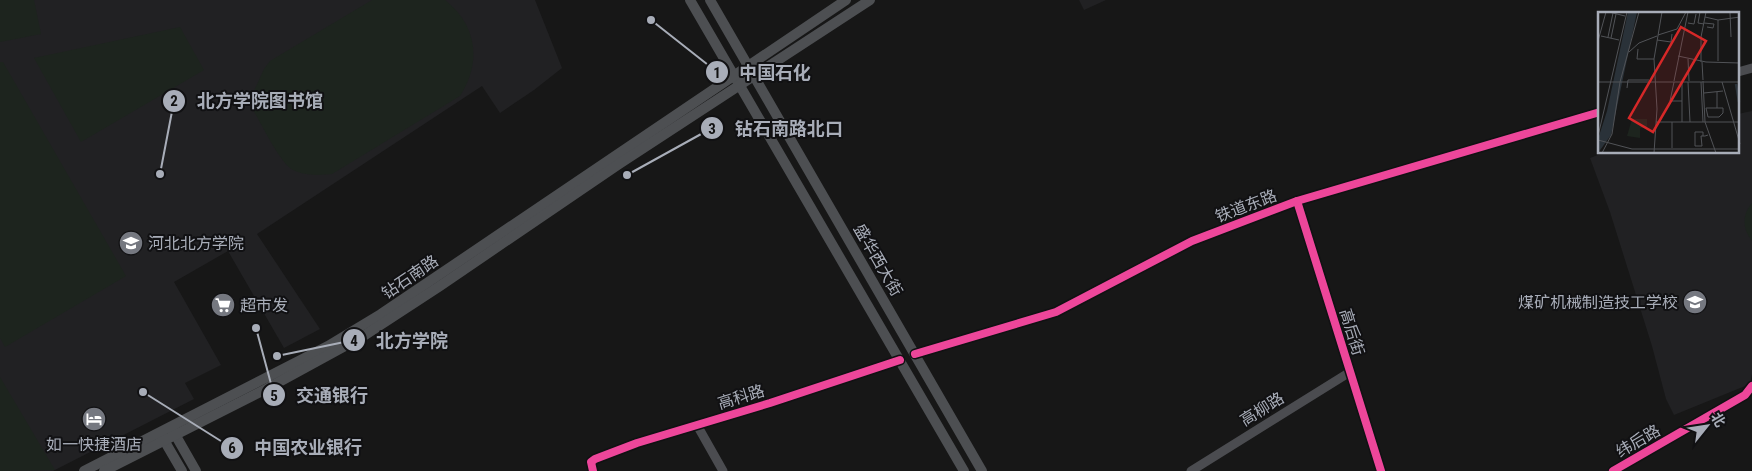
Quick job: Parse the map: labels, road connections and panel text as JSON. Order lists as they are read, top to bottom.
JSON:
{
  "streets": {
    "main road": ["盛华西大街", "钻石南路"],
    "street": [
      "铁道东路",
      "高后街",
      "高科路",
      "高柳路",
      "纬后路"
    ]
  },
  "crossings": [
    ["铁道东路", "盛华西大街"],
    ["铁道东路", "高后街"],
    ["盛华西大街", "钻石南路"],
    ["盛华西大街", "高科路"],
    ["高后街", "高柳路"]
  ],
  "places": {
    "other": [
      "中国石化",
      "北方学院图书馆",
      "钻石南路北口",
      "交通银行",
      "北方学院",
      "中国农业银行"
    ],
    "school or university": ["河北北方学院", "煤矿机械制造技工学校"],
    "supermarket": ["超市发"],
    "hotel": ["如一快捷酒店"]
  },
  "north": "top right"
}
